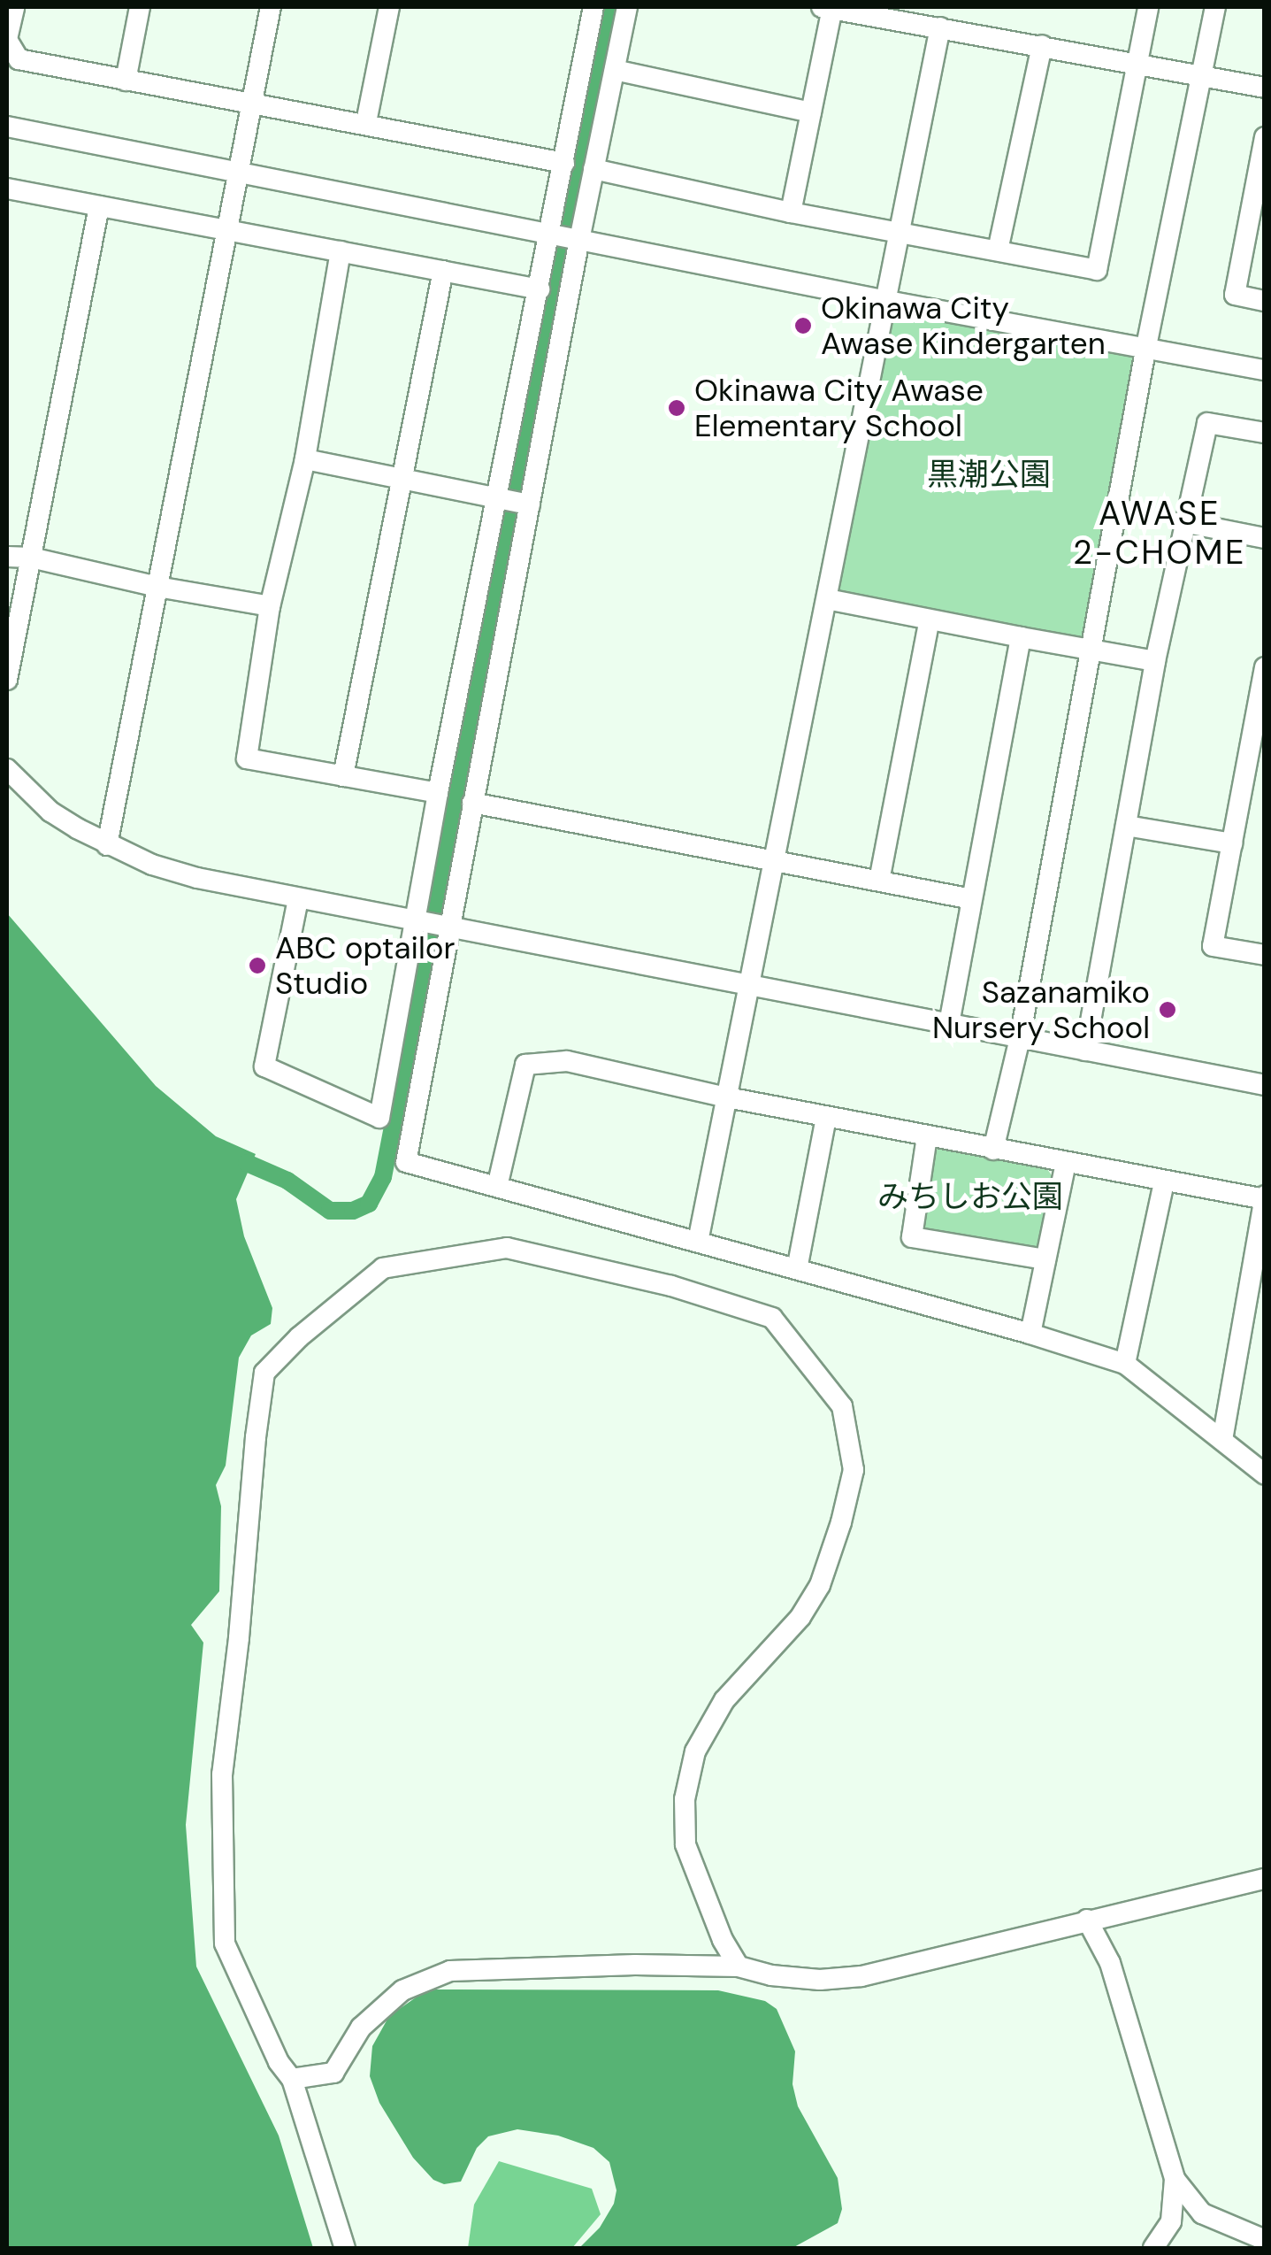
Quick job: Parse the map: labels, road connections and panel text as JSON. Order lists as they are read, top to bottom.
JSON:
{
  "districts": ["AWASE 2-CHOME"],
  "parks": ["黒潮公園", "みちしお公園"],
  "places": [
    "Okinawa City Awase Kindergarten",
    "Okinawa City Awase Elementary School",
    "ABC optailor Studio",
    "Sazanamiko Nursery School"
  ]
}
